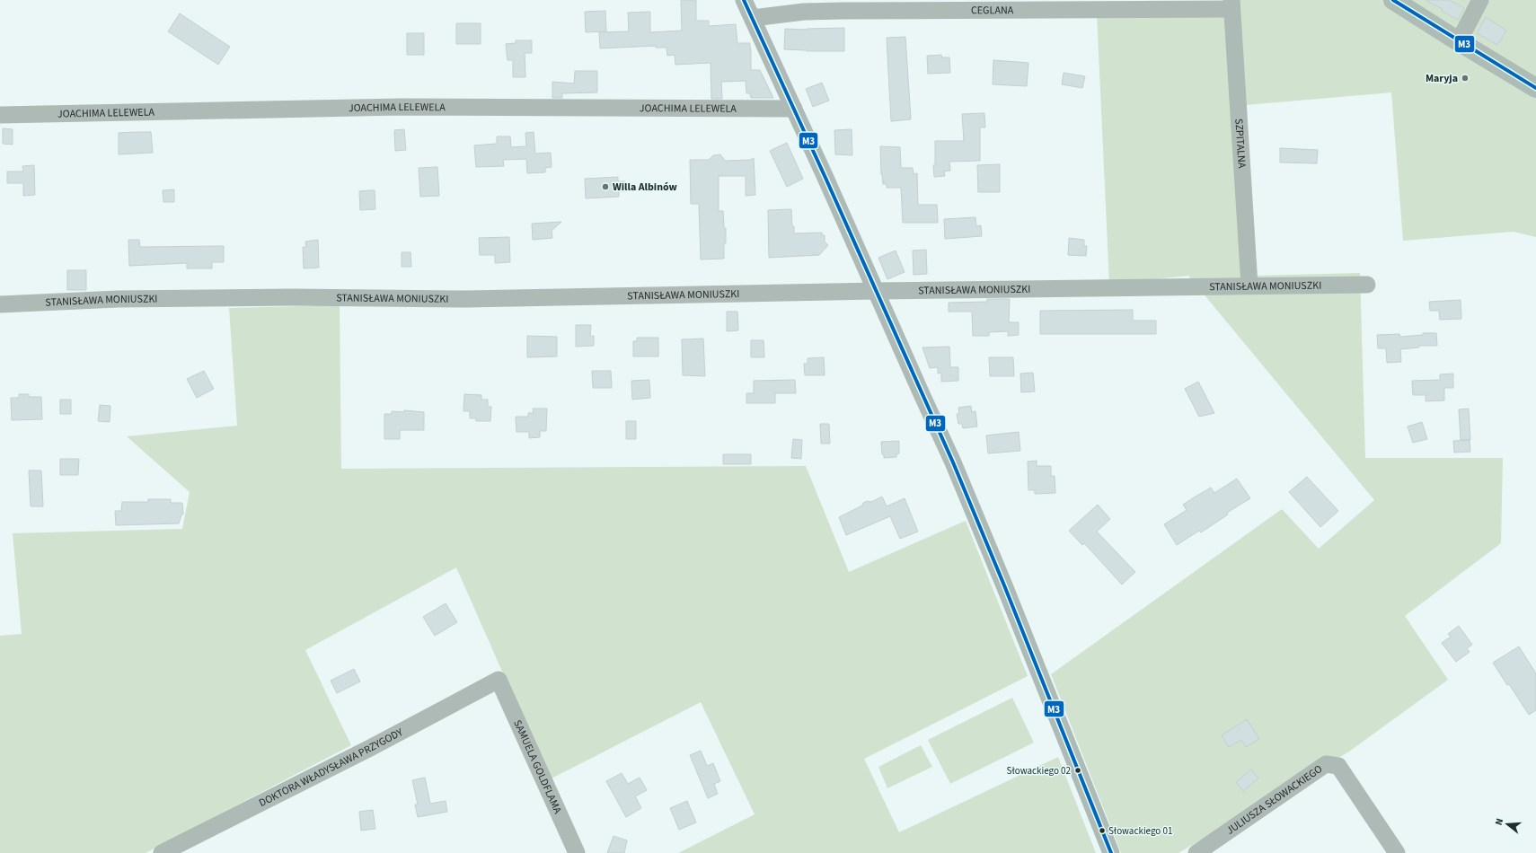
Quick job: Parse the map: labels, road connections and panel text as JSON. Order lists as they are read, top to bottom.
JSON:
{
  "streets": {
    "street": [
      "CEGLANA",
      "JOACHIMA LELEWELA",
      "SZPITALNA",
      "STANISŁAWA MONIUSZKI",
      "SAMUELA GOLDFLAMA",
      "DOKTORA WŁADYSŁAWA PRZYGODY",
      "JULIUSZA SŁOWACKIEGO"
    ]
  },
  "crossings": [
    ["CEGLANA", "SZPITALNA"],
    ["SZPITALNA", "STANISŁAWA MONIUSZKI"],
    ["SAMUELA GOLDFLAMA", "DOKTORA WŁADYSŁAWA PRZYGODY"]
  ],
  "places": [
    "Maryja",
    "Willa Albinów",
    "Słowackiego 02",
    "Słowackiego 01"
  ],
  "lines": ["transit line M3"],
  "north": "left"
}
